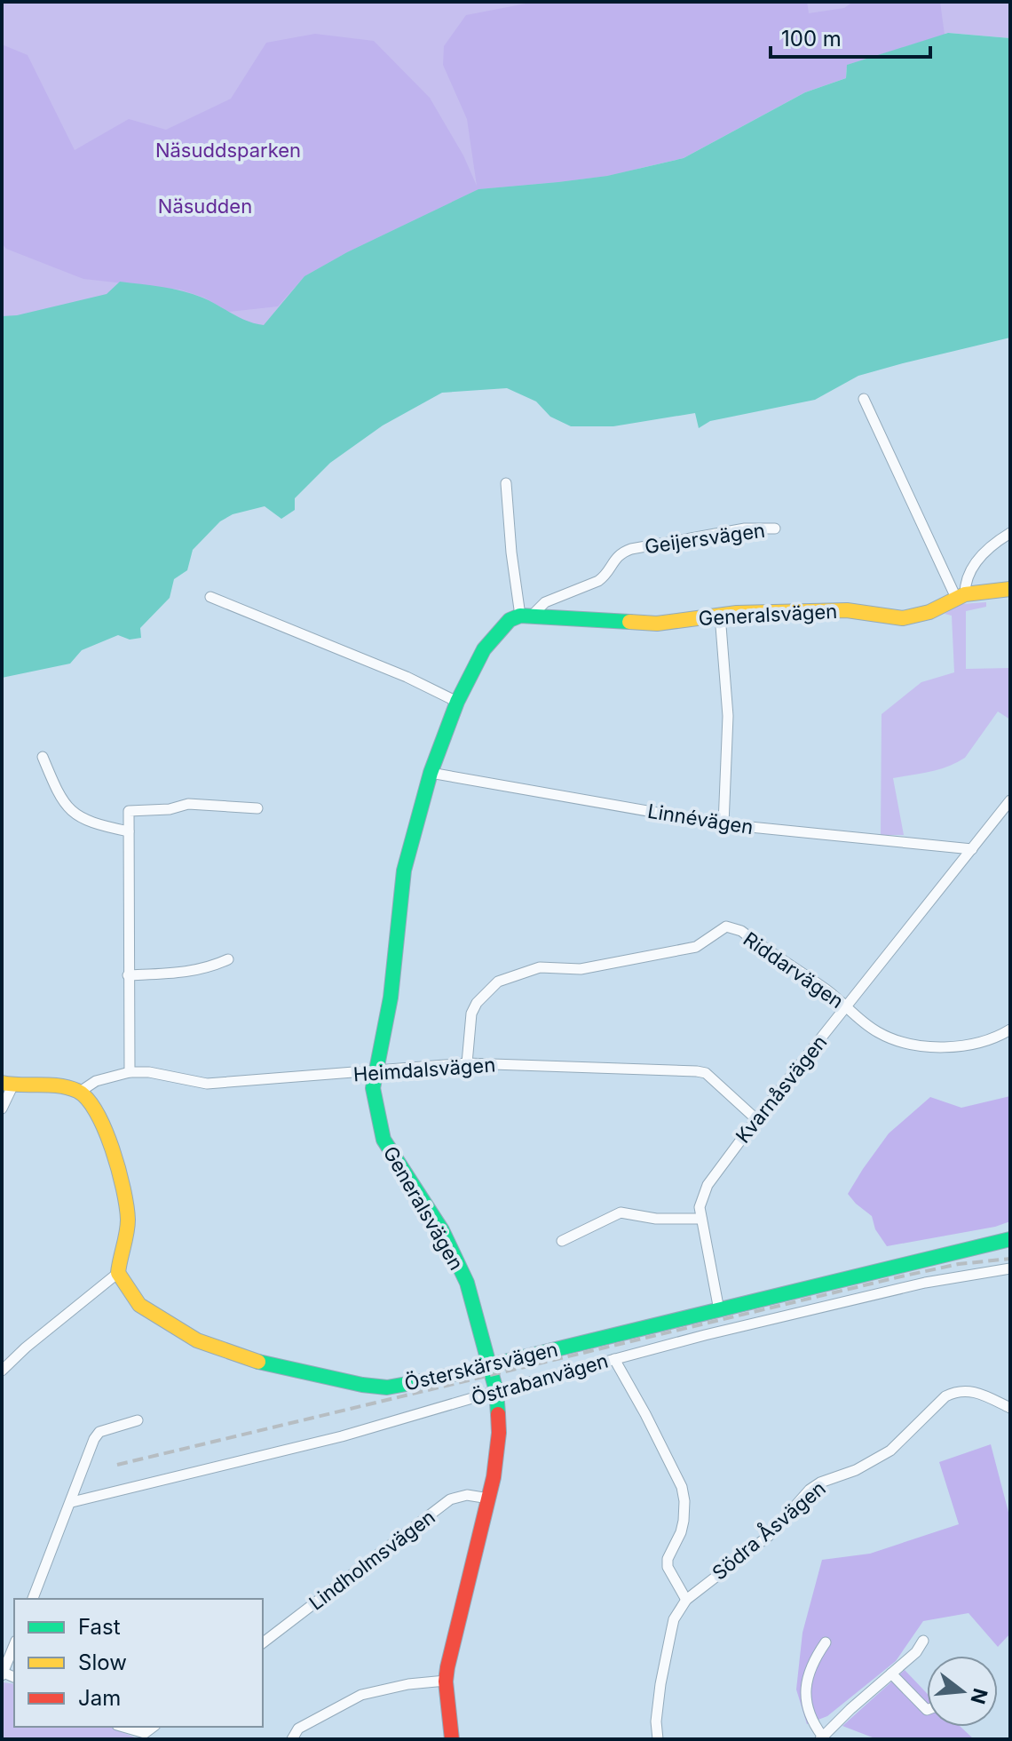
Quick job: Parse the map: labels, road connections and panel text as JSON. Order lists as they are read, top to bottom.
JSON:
{
  "streets": {
    "street": [
      "Geijersvägen",
      "Generalsvägen",
      "Linnévägen",
      "Riddarvägen",
      "Heimdalsvägen",
      "Kvarnåsvägen",
      "Österskärsvägen",
      "Östrabanvägen",
      "Södra Åsvägen",
      "Lindholmsvägen"
    ]
  },
  "crossings": [
    ["Geijersvägen", "Generalsvägen"],
    ["Generalsvägen", "Linnévägen"],
    ["Generalsvägen", "Heimdalsvägen"],
    ["Generalsvägen", "Österskärsvägen"],
    ["Generalsvägen", "Östrabanvägen"],
    ["Generalsvägen", "Lindholmsvägen"],
    ["Linnévägen", "Kvarnåsvägen"],
    ["Riddarvägen", "Heimdalsvägen"],
    ["Riddarvägen", "Kvarnåsvägen"],
    ["Heimdalsvägen", "Kvarnåsvägen"],
    ["Kvarnåsvägen", "Österskärsvägen"]
  ],
  "parks": ["Näsuddsparken", "Näsudden"],
  "legend": ["Fast", "Slow", "Jam"],
  "scale_bar": "100 m",
  "north": "right"
}
